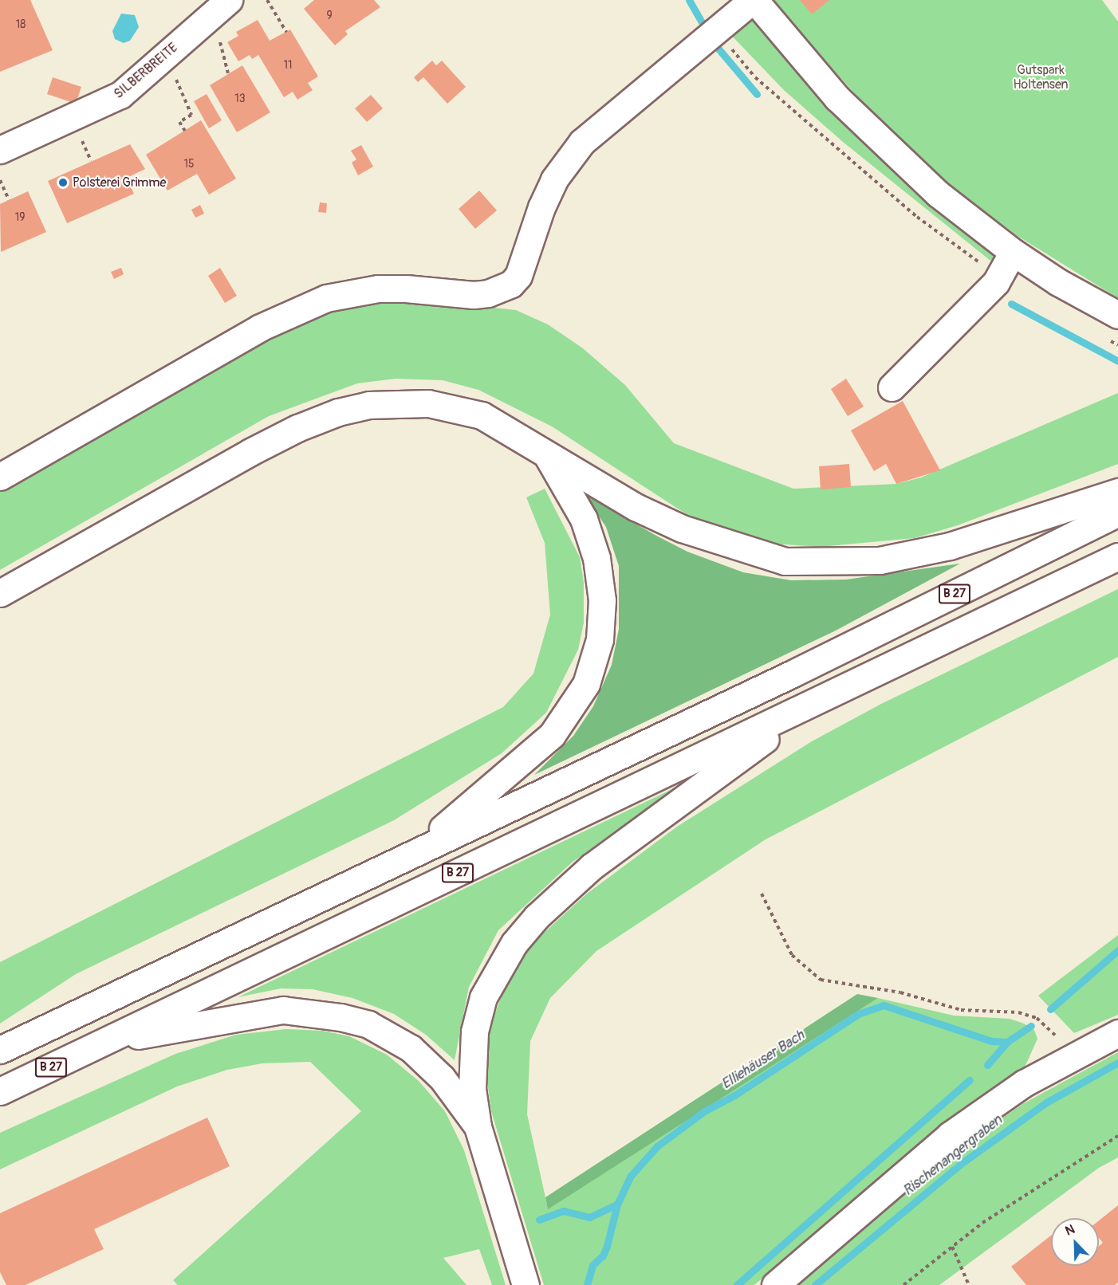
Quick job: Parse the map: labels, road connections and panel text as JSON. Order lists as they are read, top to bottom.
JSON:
{
  "streets": {
    "main road": ["SILBERBREITE", "B 27"]
  },
  "water": ["Elliehäuser Bach", "Rischenangergraben"],
  "parks": ["Gutspark Holtensen"],
  "places": ["Polsterei Grimme"],
  "house_numbers": [
    "9",
    "18",
    "11",
    "13",
    "15",
    "19"
  ],
  "north": "top left"
}
